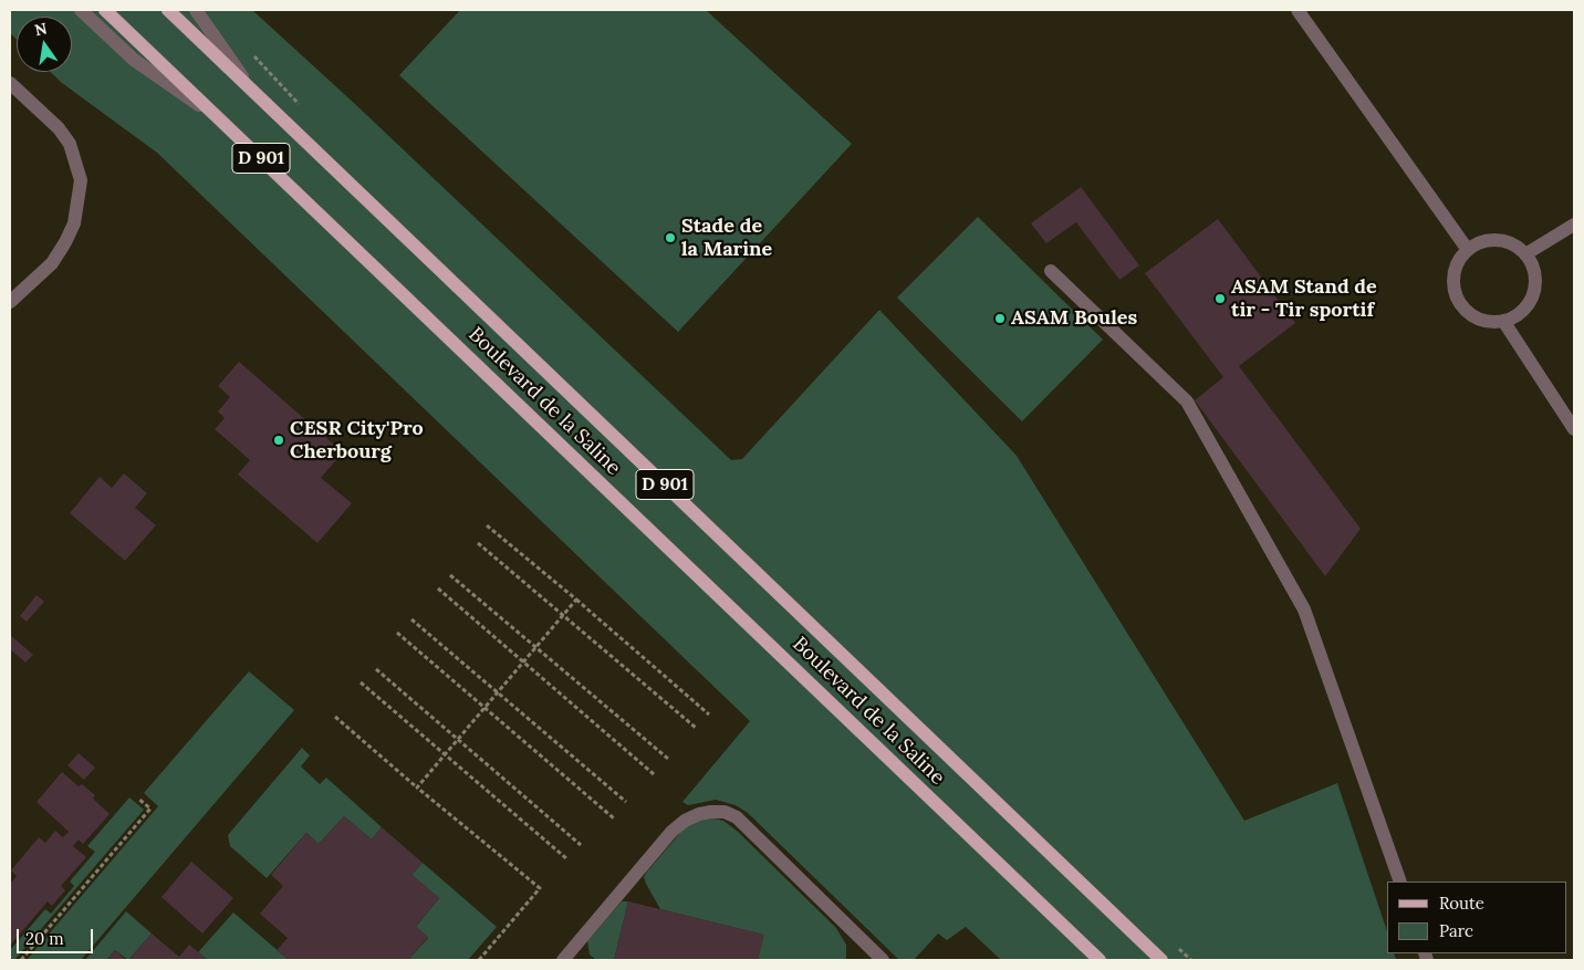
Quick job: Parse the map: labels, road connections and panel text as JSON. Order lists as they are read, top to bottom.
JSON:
{
  "streets": {
    "main road": ["D 901", "Boulevard de la Saline"]
  },
  "places": [
    "Stade de la Marine",
    "ASAM Stand de tir - Tir sportif",
    "ASAM Boules",
    "CESR City'Pro Cherbourg"
  ],
  "legend": ["Route", "Parc"],
  "scale_bar": "20 m",
  "north": "top"
}
